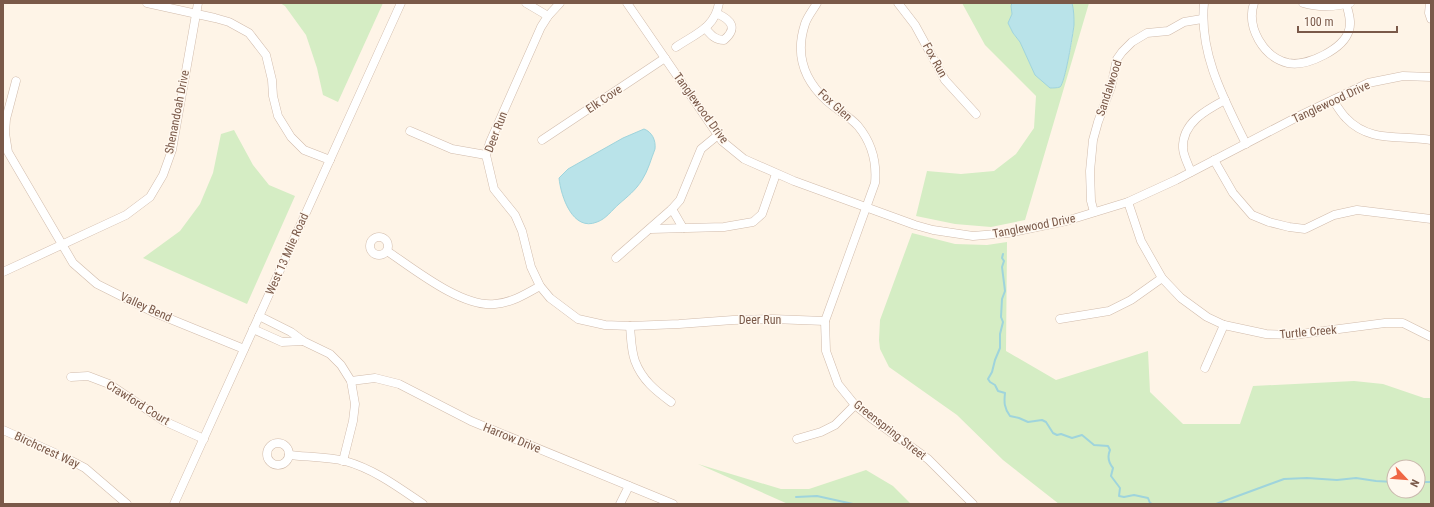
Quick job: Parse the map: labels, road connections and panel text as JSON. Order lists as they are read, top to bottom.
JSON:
{
  "streets": {
    "street": [
      "Fox Run",
      "Sandalwood",
      "Elk Cove",
      "Tanglewood Drive",
      "Fox Glen",
      "Shenandoah Drive",
      "Deer Run",
      "West 13 Mile Road",
      "Valley Bend",
      "Turtle Creek",
      "Crawford Court",
      "Greenspring Street",
      "Harrow Drive",
      "Birchcrest Way"
    ]
  },
  "crossings": [
    ["Sandalwood", "Tanglewood Drive"],
    ["Elk Cove", "Tanglewood Drive"],
    ["Tanglewood Drive", "Fox Glen"],
    ["Tanglewood Drive", "Turtle Creek"],
    ["Tanglewood Drive", "Greenspring Street"],
    ["Fox Glen", "Greenspring Street"],
    ["Shenandoah Drive", "Valley Bend"],
    ["Deer Run", "Greenspring Street"],
    ["West 13 Mile Road", "Valley Bend"],
    ["West 13 Mile Road", "Crawford Court"]
  ],
  "scale_bar": "100 m",
  "north": "bottom right"
}
